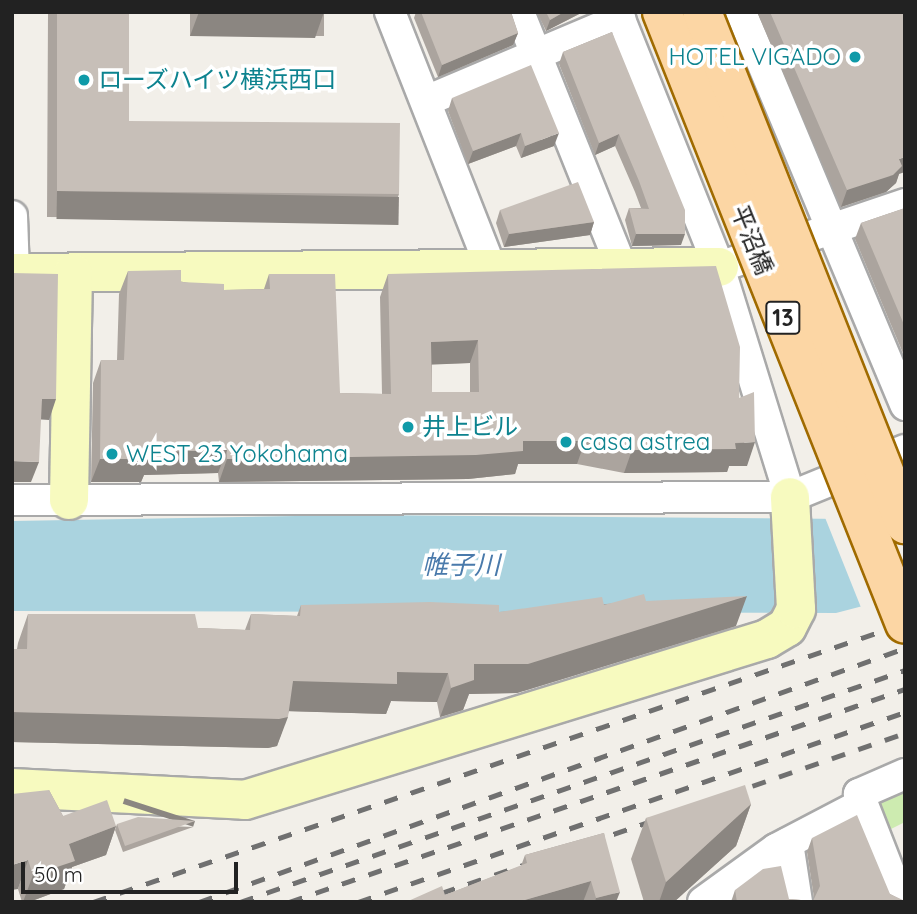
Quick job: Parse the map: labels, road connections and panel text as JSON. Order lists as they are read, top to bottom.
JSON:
{
  "streets": {
    "main road": ["平沼橋", "13"]
  },
  "water": ["帷子川"],
  "places": [
    "HOTEL VIGADO",
    "ローズハイツ横浜西口",
    "井上ビル",
    "casa astrea",
    "WEST 23 Yokohama"
  ],
  "scale_bar": "50 m"
}
